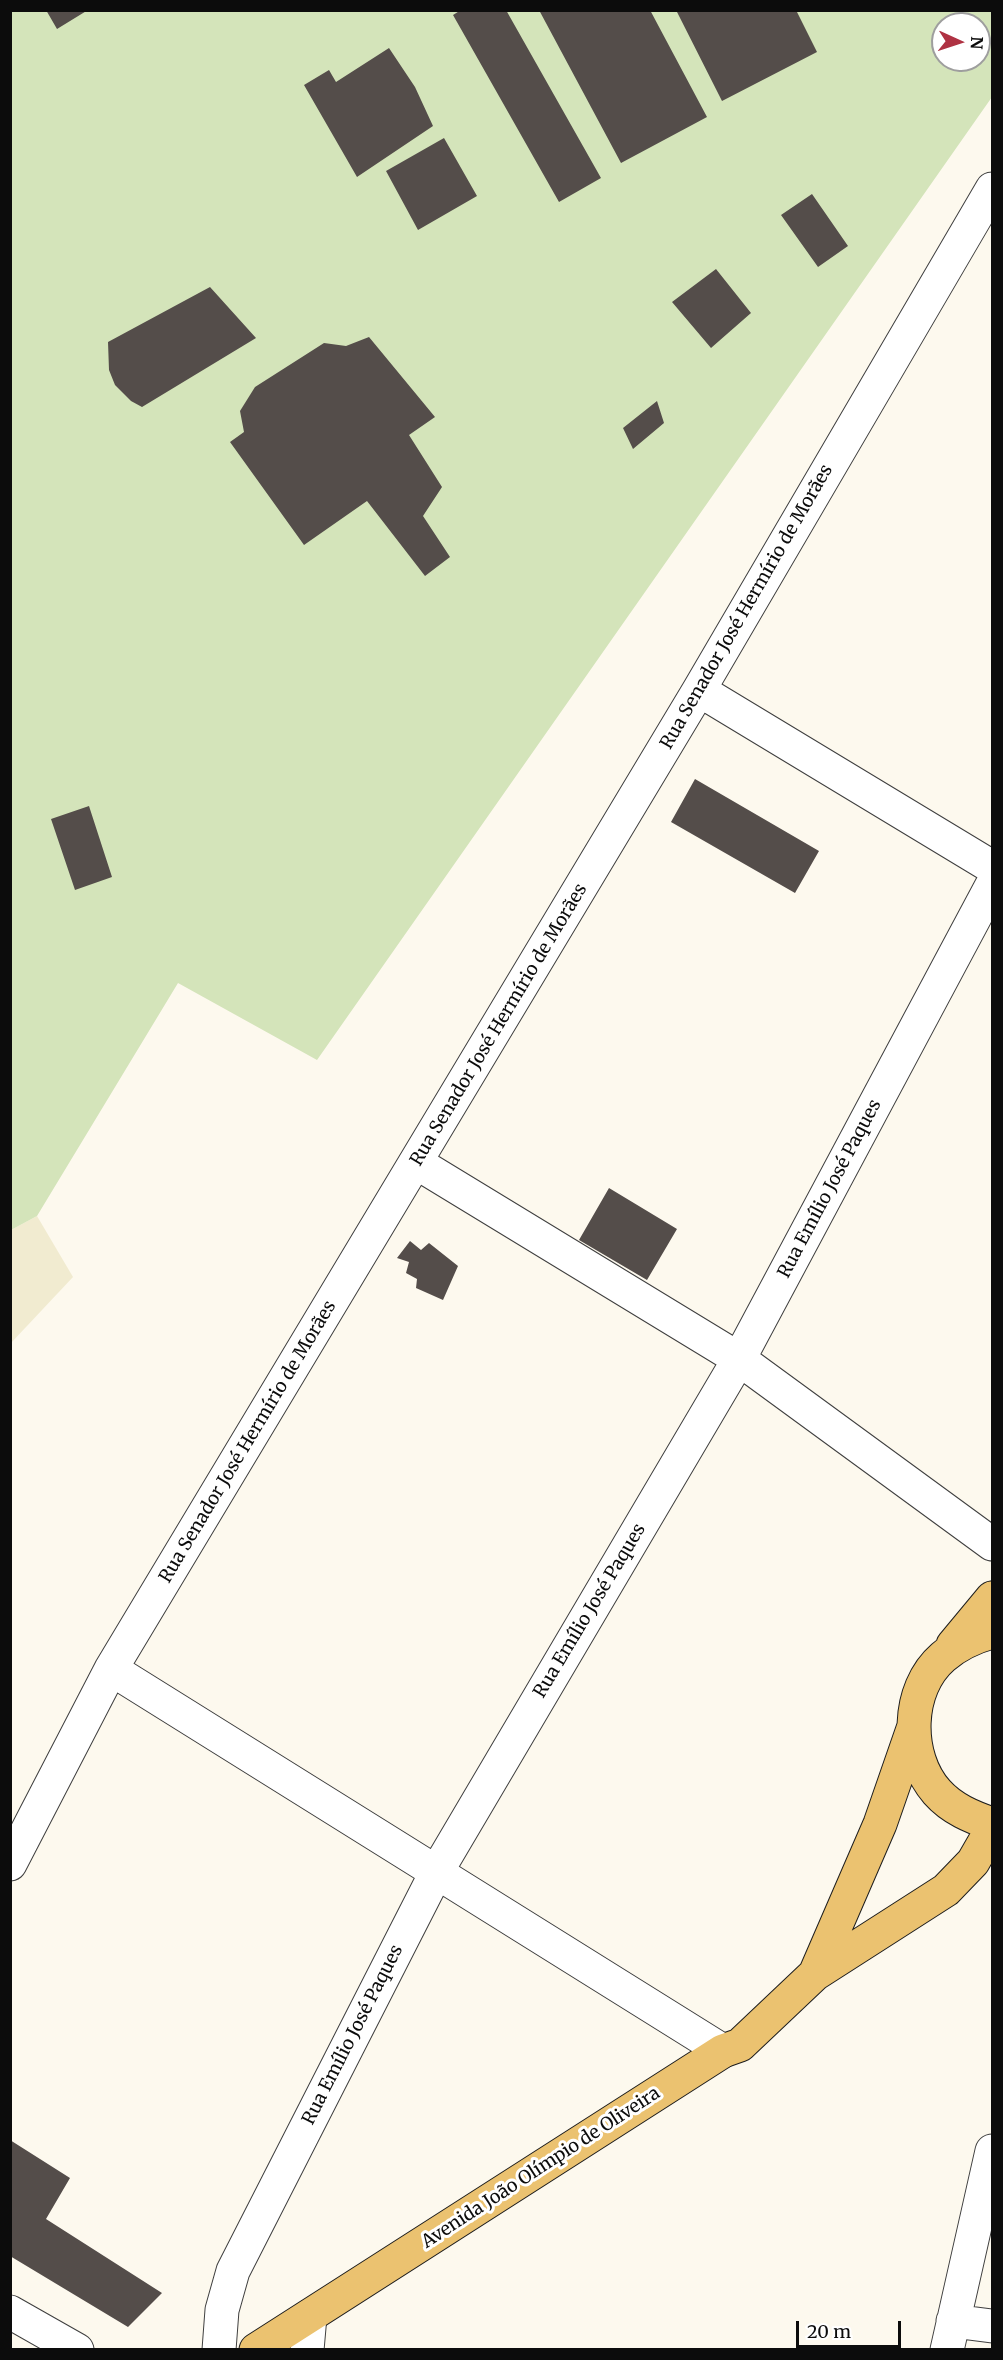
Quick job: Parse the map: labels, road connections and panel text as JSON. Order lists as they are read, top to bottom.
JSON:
{
  "streets": {
    "main road": ["Avenida João Olímpio de Oliveira"],
    "street": ["Rua Senador José Hermírio de Morães", "Rua Emílio José Paques"]
  },
  "scale_bar": "20 m",
  "north": "right"
}
